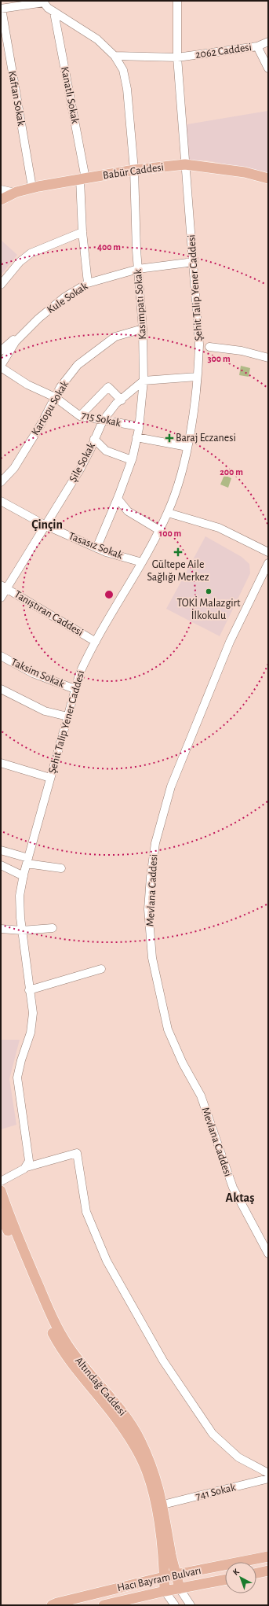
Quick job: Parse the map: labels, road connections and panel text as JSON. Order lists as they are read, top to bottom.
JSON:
{
  "streets": {
    "main road": ["Babür Caddesi", "Altındağ Caddesi", "Hacı Bayram Bulvarı"],
    "street": [
      "2062 Caddesi",
      "Kanatlı Sokak",
      "Kaftan Sokak",
      "Şehit Talip Yener Caddesi",
      "Kule Sokak",
      "Kasımpatı Sokak",
      "Kartopu Sokak",
      "715 Sokak",
      "Şile Sokak",
      "Tasasız Sokak",
      "Tanıştıran Caddesi",
      "Taksim Sokak",
      "Mevlana Caddesi",
      "741 Sokak"
    ]
  },
  "crossings": [
    ["2062 Caddesi", "Şehit Talip Yener Caddesi"],
    ["2062 Caddesi", "Kasımpatı Sokak"],
    ["Kanatlı Sokak", "Babür Caddesi"],
    ["Kanatlı Sokak", "Kule Sokak"],
    ["Kanatlı Sokak", "Kasımpatı Sokak"],
    ["Kaftan Sokak", "Babür Caddesi"],
    ["Babür Caddesi", "Şehit Talip Yener Caddesi"],
    ["Babür Caddesi", "Kasımpatı Sokak"],
    ["Şehit Talip Yener Caddesi", "Kule Sokak"],
    ["Şehit Talip Yener Caddesi", "Tasasız Sokak"],
    ["Şehit Talip Yener Caddesi", "Tanıştıran Caddesi"],
    ["Şehit Talip Yener Caddesi", "Taksim Sokak"],
    ["Kule Sokak", "Kasımpatı Sokak"],
    ["Kule Sokak", "715 Sokak"],
    ["Kasımpatı Sokak", "Kartopu Sokak"],
    ["Kasımpatı Sokak", "715 Sokak"],
    ["Kasımpatı Sokak", "Şile Sokak"],
    ["Kasımpatı Sokak", "Tasasız Sokak"],
    ["Kartopu Sokak", "715 Sokak"],
    ["715 Sokak", "Şile Sokak"],
    ["Şile Sokak", "Tasasız Sokak"],
    ["Şile Sokak", "Tanıştıran Caddesi"],
    ["Altındağ Caddesi", "741 Sokak"],
    ["Altındağ Caddesi", "Hacı Bayram Bulvarı"]
  ],
  "districts": ["Çinçin", "Aktaş"],
  "places": {
    "health": ["Baraj Eczanesi", "Gültepe Aile Sağlığı Merkez"],
    "other": ["TOKİ Malazgirt İlkokulu"]
  },
  "north": "top left",
  "rings": [
    "400 m",
    "300 m",
    "200 m",
    "100 m"
  ]
}
